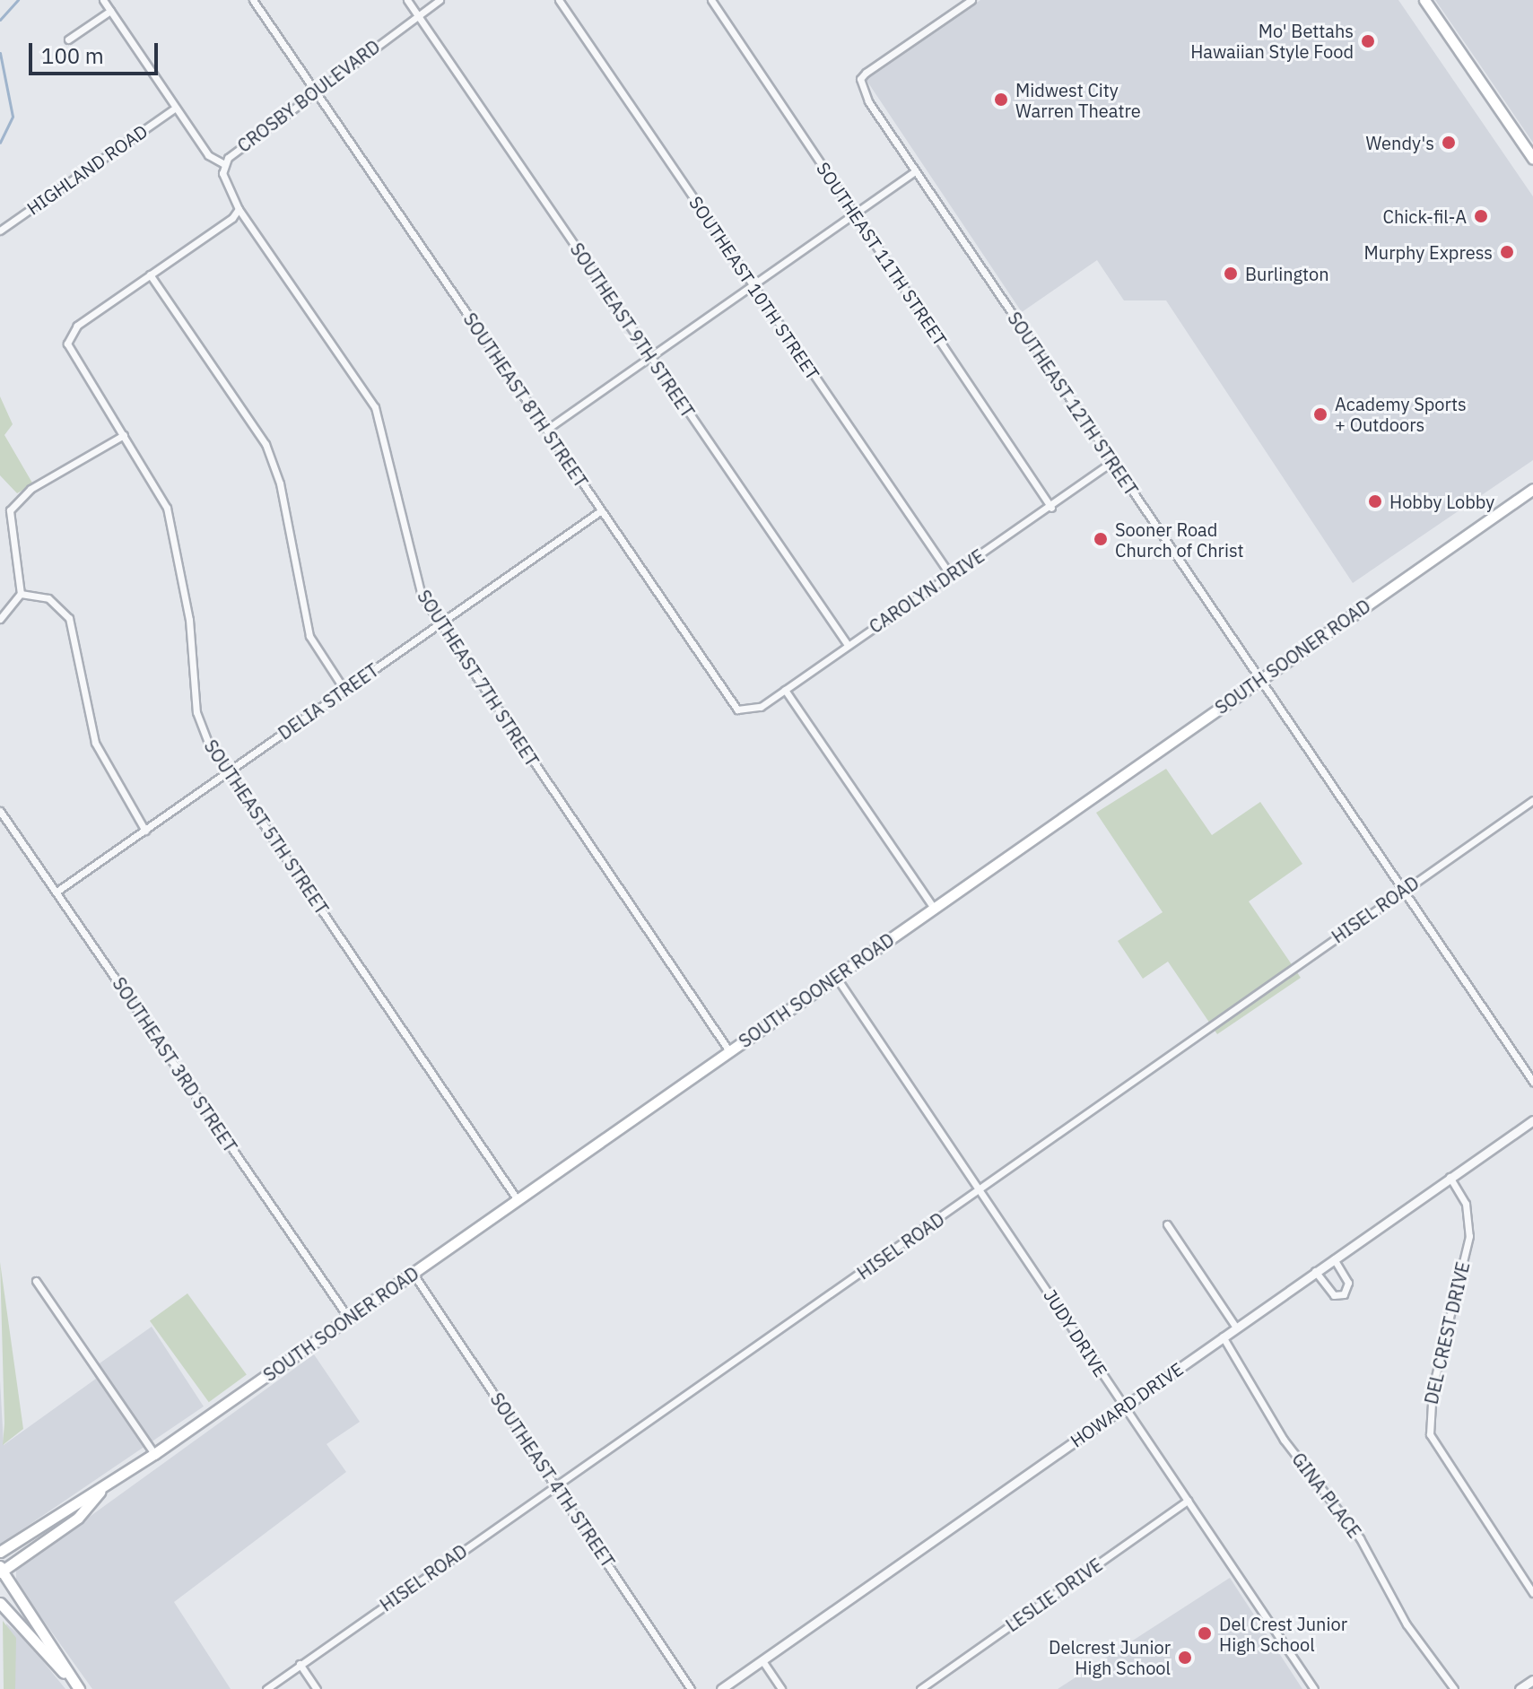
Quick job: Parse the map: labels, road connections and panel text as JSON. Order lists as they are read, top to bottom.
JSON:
{
  "streets": {
    "main road": ["SOUTH SOONER ROAD"],
    "street": [
      "CROSBY BOULEVARD",
      "HIGHLAND ROAD",
      "SOUTHEAST 11TH STREET",
      "SOUTHEAST 10TH STREET",
      "SOUTHEAST 9TH STREET",
      "SOUTHEAST 8TH STREET",
      "SOUTHEAST 12TH STREET",
      "CAROLYN DRIVE",
      "SOUTHEAST 7TH STREET",
      "DELIA STREET",
      "SOUTHEAST 5TH STREET",
      "HISEL ROAD",
      "SOUTHEAST 3RD STREET",
      "JUDY DRIVE",
      "DEL CREST DRIVE",
      "HOWARD DRIVE",
      "SOUTHEAST 4TH STREET",
      "GINA PLACE",
      "LESLIE DRIVE"
    ]
  },
  "crossings": [
    ["CROSBY BOULEVARD", "SOUTHEAST 9TH STREET"],
    ["CROSBY BOULEVARD", "SOUTHEAST 8TH STREET"],
    ["CROSBY BOULEVARD", "SOUTHEAST 7TH STREET"],
    ["SOUTHEAST 11TH STREET", "CAROLYN DRIVE"],
    ["SOUTHEAST 10TH STREET", "CAROLYN DRIVE"],
    ["SOUTHEAST 9TH STREET", "CAROLYN DRIVE"],
    ["SOUTHEAST 8TH STREET", "CAROLYN DRIVE"],
    ["SOUTHEAST 8TH STREET", "DELIA STREET"],
    ["SOUTHEAST 12TH STREET", "CAROLYN DRIVE"],
    ["SOUTHEAST 12TH STREET", "SOUTH SOONER ROAD"],
    ["SOUTHEAST 12TH STREET", "HISEL ROAD"],
    ["SOUTH SOONER ROAD", "SOUTHEAST 7TH STREET"],
    ["SOUTH SOONER ROAD", "SOUTHEAST 5TH STREET"],
    ["SOUTH SOONER ROAD", "SOUTHEAST 3RD STREET"],
    ["SOUTH SOONER ROAD", "JUDY DRIVE"],
    ["SOUTH SOONER ROAD", "SOUTHEAST 4TH STREET"],
    ["SOUTHEAST 7TH STREET", "DELIA STREET"],
    ["DELIA STREET", "SOUTHEAST 5TH STREET"],
    ["DELIA STREET", "SOUTHEAST 3RD STREET"],
    ["HISEL ROAD", "JUDY DRIVE"],
    ["HISEL ROAD", "SOUTHEAST 4TH STREET"],
    ["JUDY DRIVE", "HOWARD DRIVE"],
    ["JUDY DRIVE", "LESLIE DRIVE"],
    ["DEL CREST DRIVE", "HOWARD DRIVE"],
    ["HOWARD DRIVE", "GINA PLACE"]
  ],
  "places": [
    "Mo' Bettahs Hawaiian Style Food",
    "Midwest City Warren Theatre",
    "Wendy's",
    "Chick-fil-A",
    "Murphy Express",
    "Burlington",
    "Academy Sports + Outdoors",
    "Hobby Lobby",
    "Sooner Road Church of Christ",
    "Del Crest Junior High School",
    "Delcrest Junior High School"
  ],
  "scale_bar": "100 m"
}
